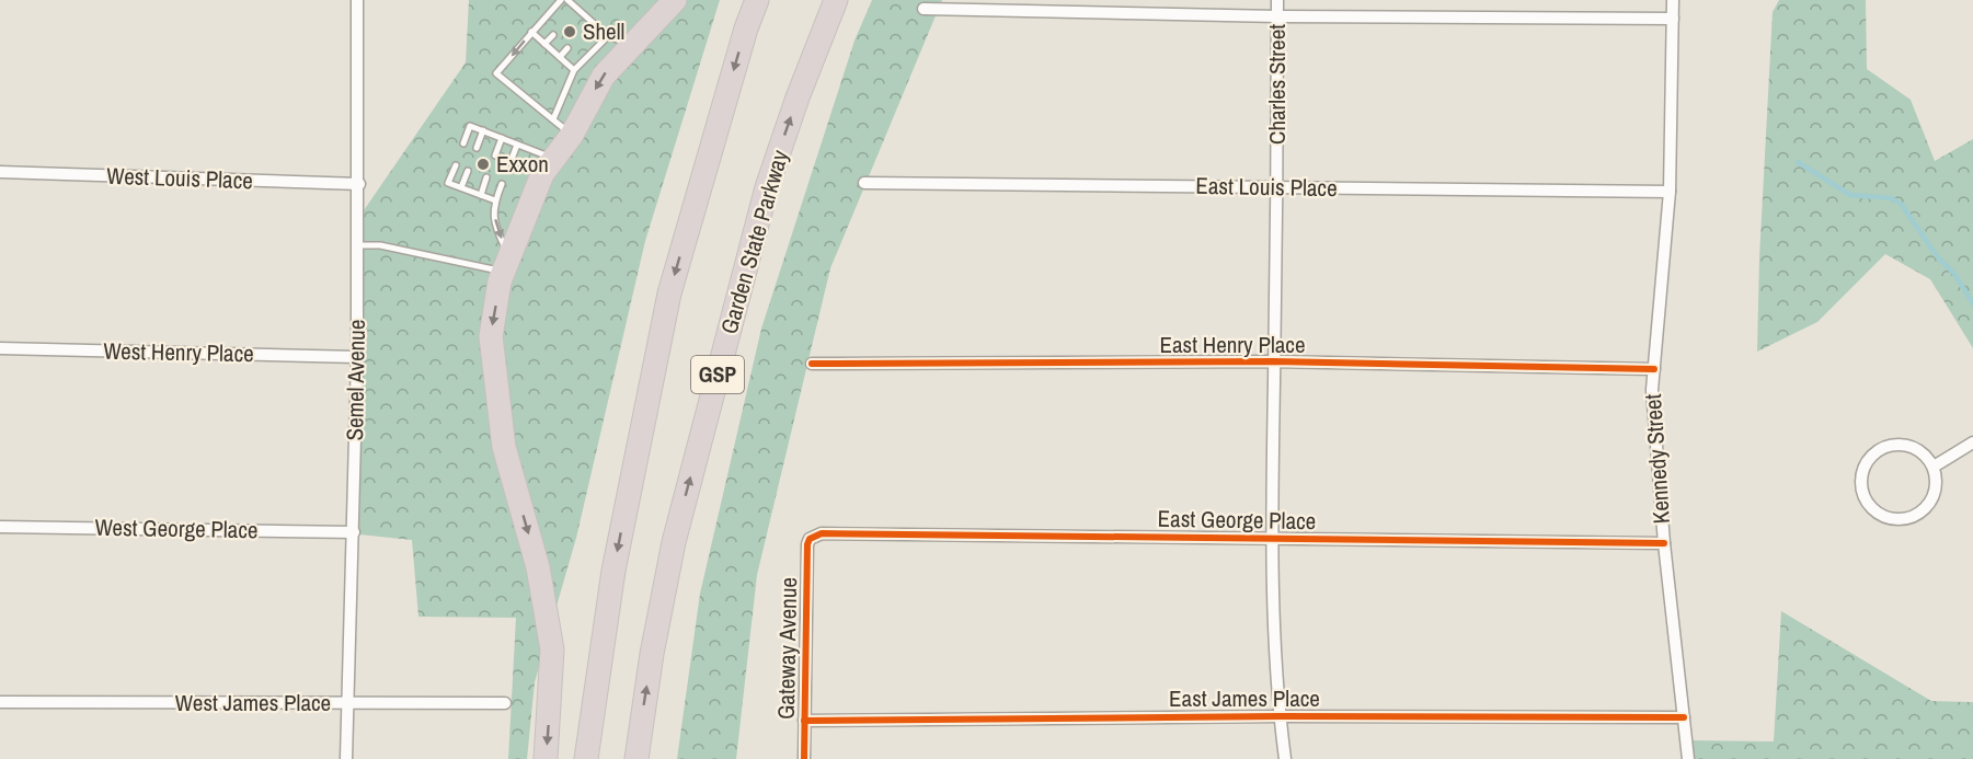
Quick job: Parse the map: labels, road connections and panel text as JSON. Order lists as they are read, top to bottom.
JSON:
{
  "streets": {
    "highway": ["Garden State Parkway", "GSP"],
    "street": [
      "Charles Street",
      "West Louis Place",
      "East Louis Place",
      "East Henry Place",
      "West Henry Place",
      "Semel Avenue",
      "Kennedy Street",
      "East George Place",
      "West George Place",
      "Gateway Avenue",
      "East James Place",
      "West James Place"
    ]
  },
  "crossings": [
    ["Charles Street", "East Louis Place"],
    ["Charles Street", "East Henry Place"],
    ["Charles Street", "East George Place"],
    ["Charles Street", "East James Place"],
    ["West Louis Place", "Semel Avenue"],
    ["East Louis Place", "Kennedy Street"],
    ["East Henry Place", "Kennedy Street"],
    ["West Henry Place", "Semel Avenue"],
    ["Semel Avenue", "West George Place"],
    ["Semel Avenue", "West James Place"],
    ["Kennedy Street", "East George Place"],
    ["Kennedy Street", "East James Place"],
    ["East George Place", "Gateway Avenue"],
    ["Gateway Avenue", "East James Place"]
  ],
  "places": ["Shell", "Exxon"]
}
